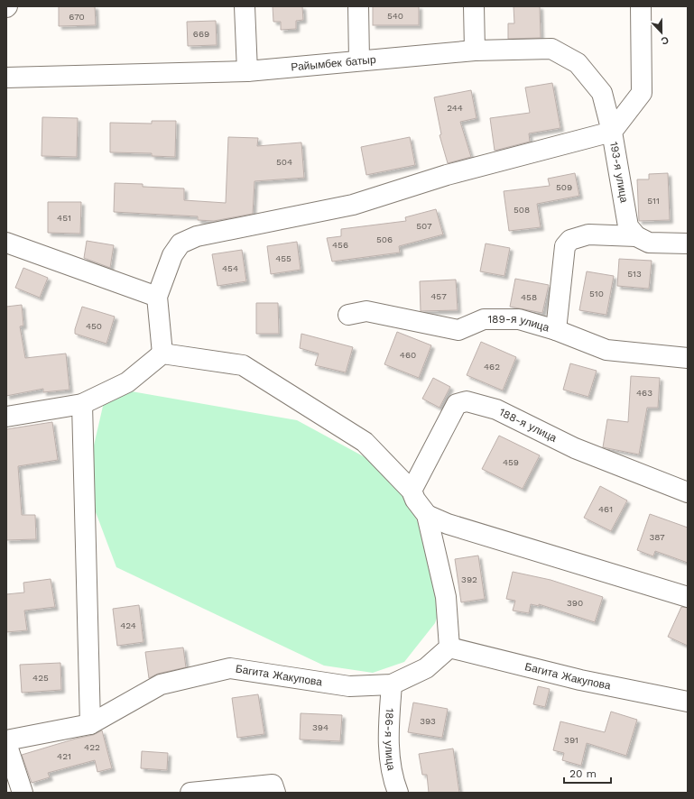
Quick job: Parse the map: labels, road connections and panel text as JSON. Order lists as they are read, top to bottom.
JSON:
{
  "streets": {
    "street": [
      "Райымбек батыр",
      "193-я улица",
      "189-я улица",
      "188-я улица",
      "Багита Жакупова",
      "186-я улица"
    ]
  },
  "crossings": [
    ["Райымбек батыр", "193-я улица"],
    ["Багита Жакупова", "186-я улица"]
  ],
  "house_numbers": [
    "540",
    "670",
    "669",
    "244",
    "504",
    "509",
    "511",
    "508",
    "451",
    "507",
    "506",
    "456",
    "455",
    "454",
    "513",
    "510",
    "457",
    "458",
    "450",
    "460",
    "462",
    "463",
    "459",
    "461",
    "387",
    "392",
    "390",
    "424",
    "425",
    "393",
    "394",
    "391",
    "422",
    "421"
  ],
  "scale_bar": "20 m",
  "north": "bottom"
}
